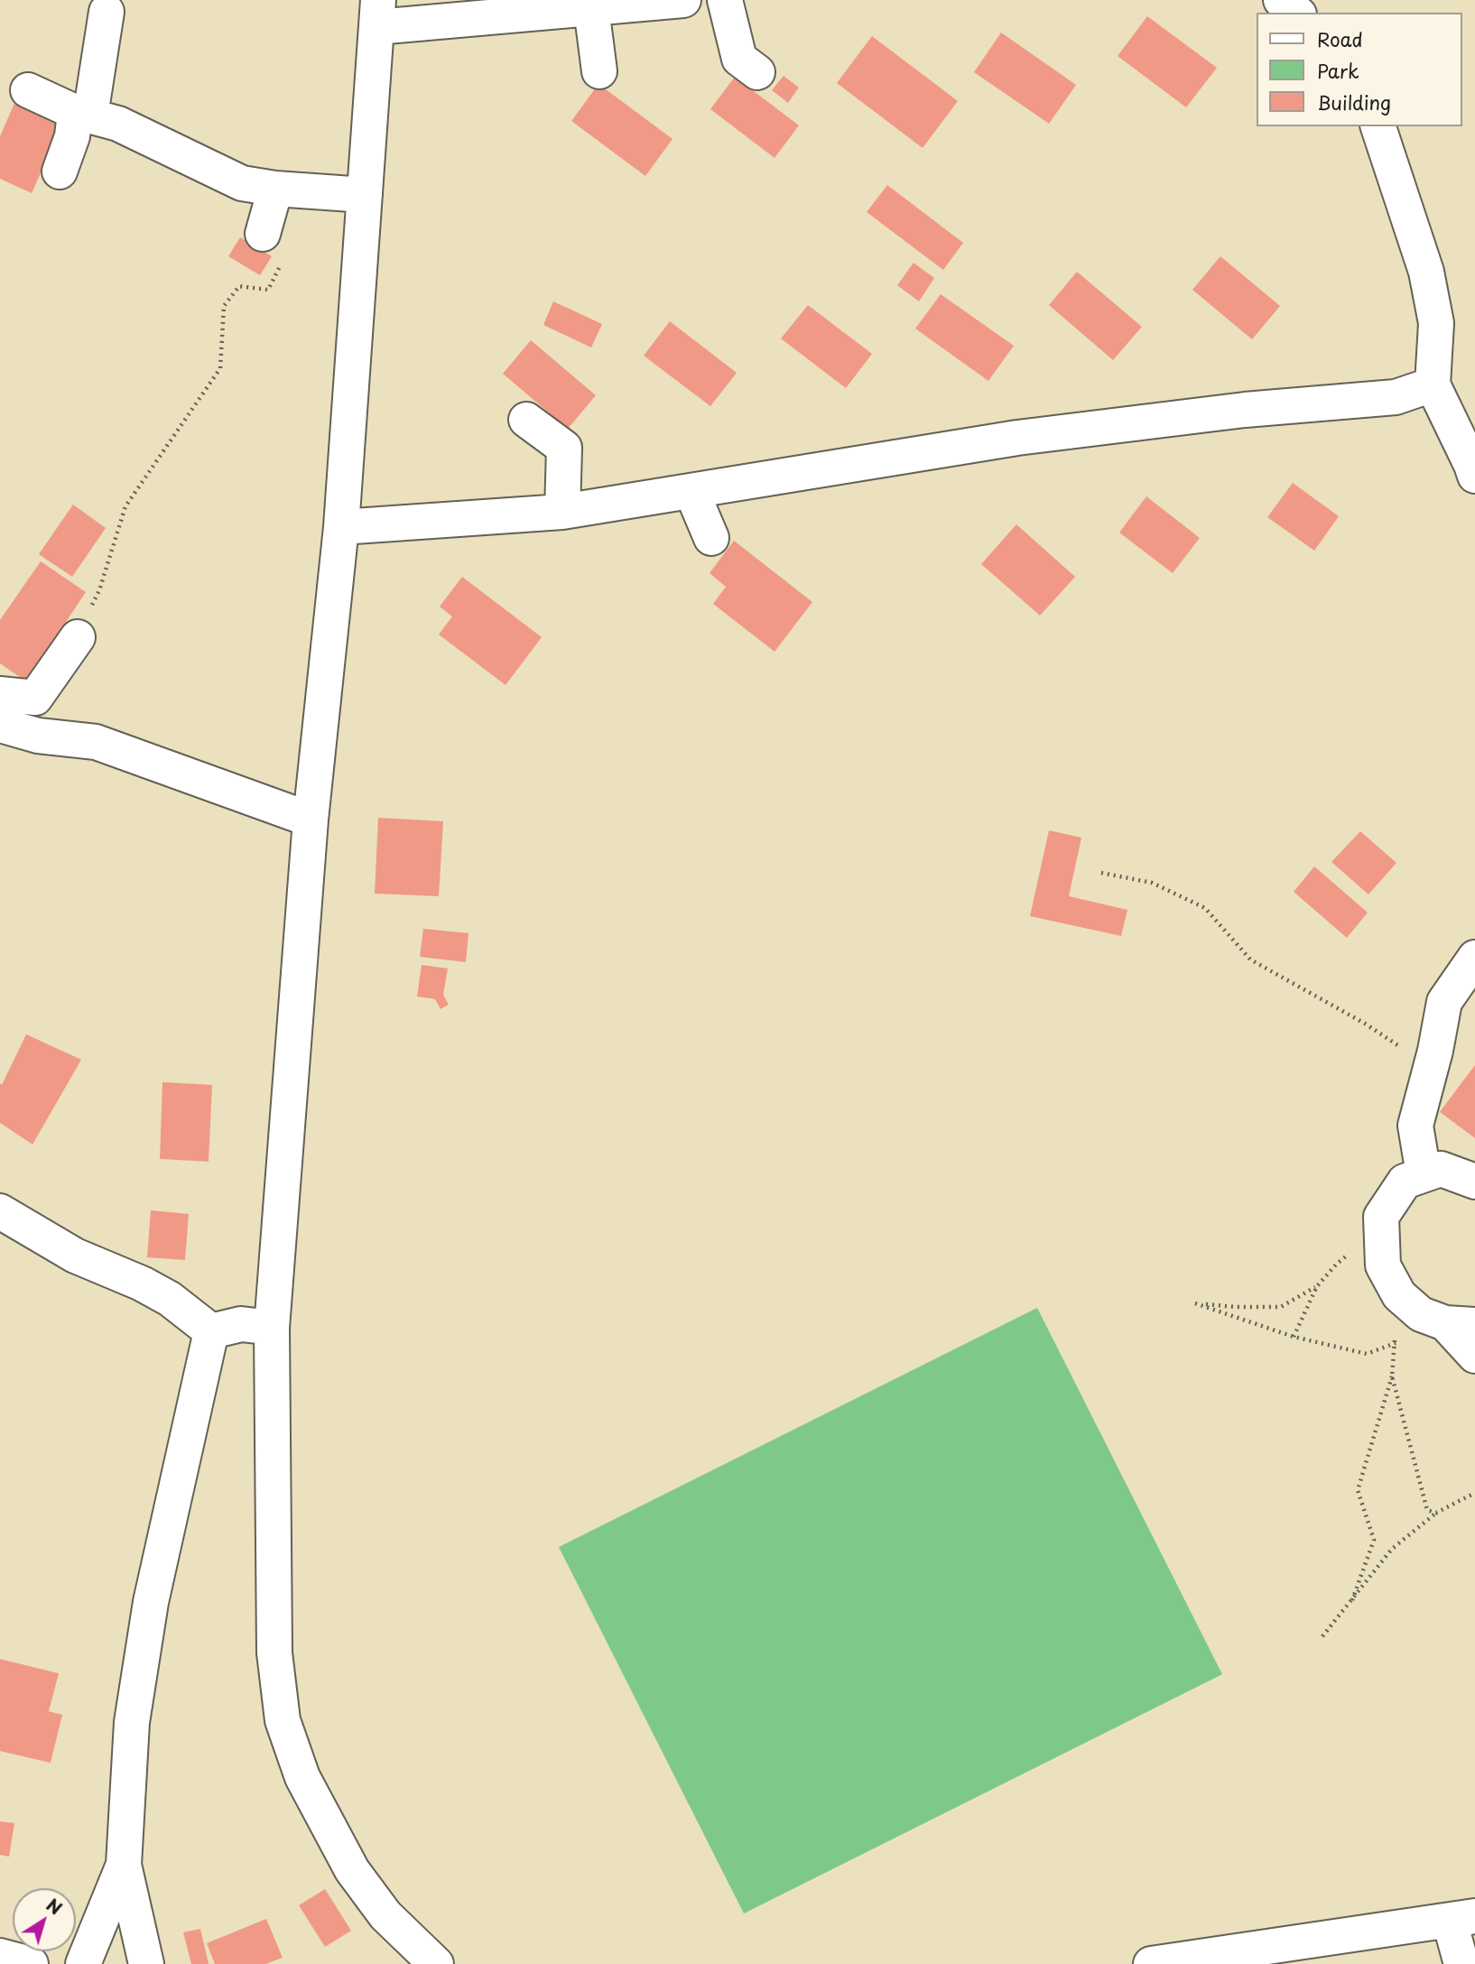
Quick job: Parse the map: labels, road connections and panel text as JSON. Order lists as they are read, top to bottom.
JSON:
{
  "legend": ["Road", "Park", "Building"],
  "north": "top right"
}
